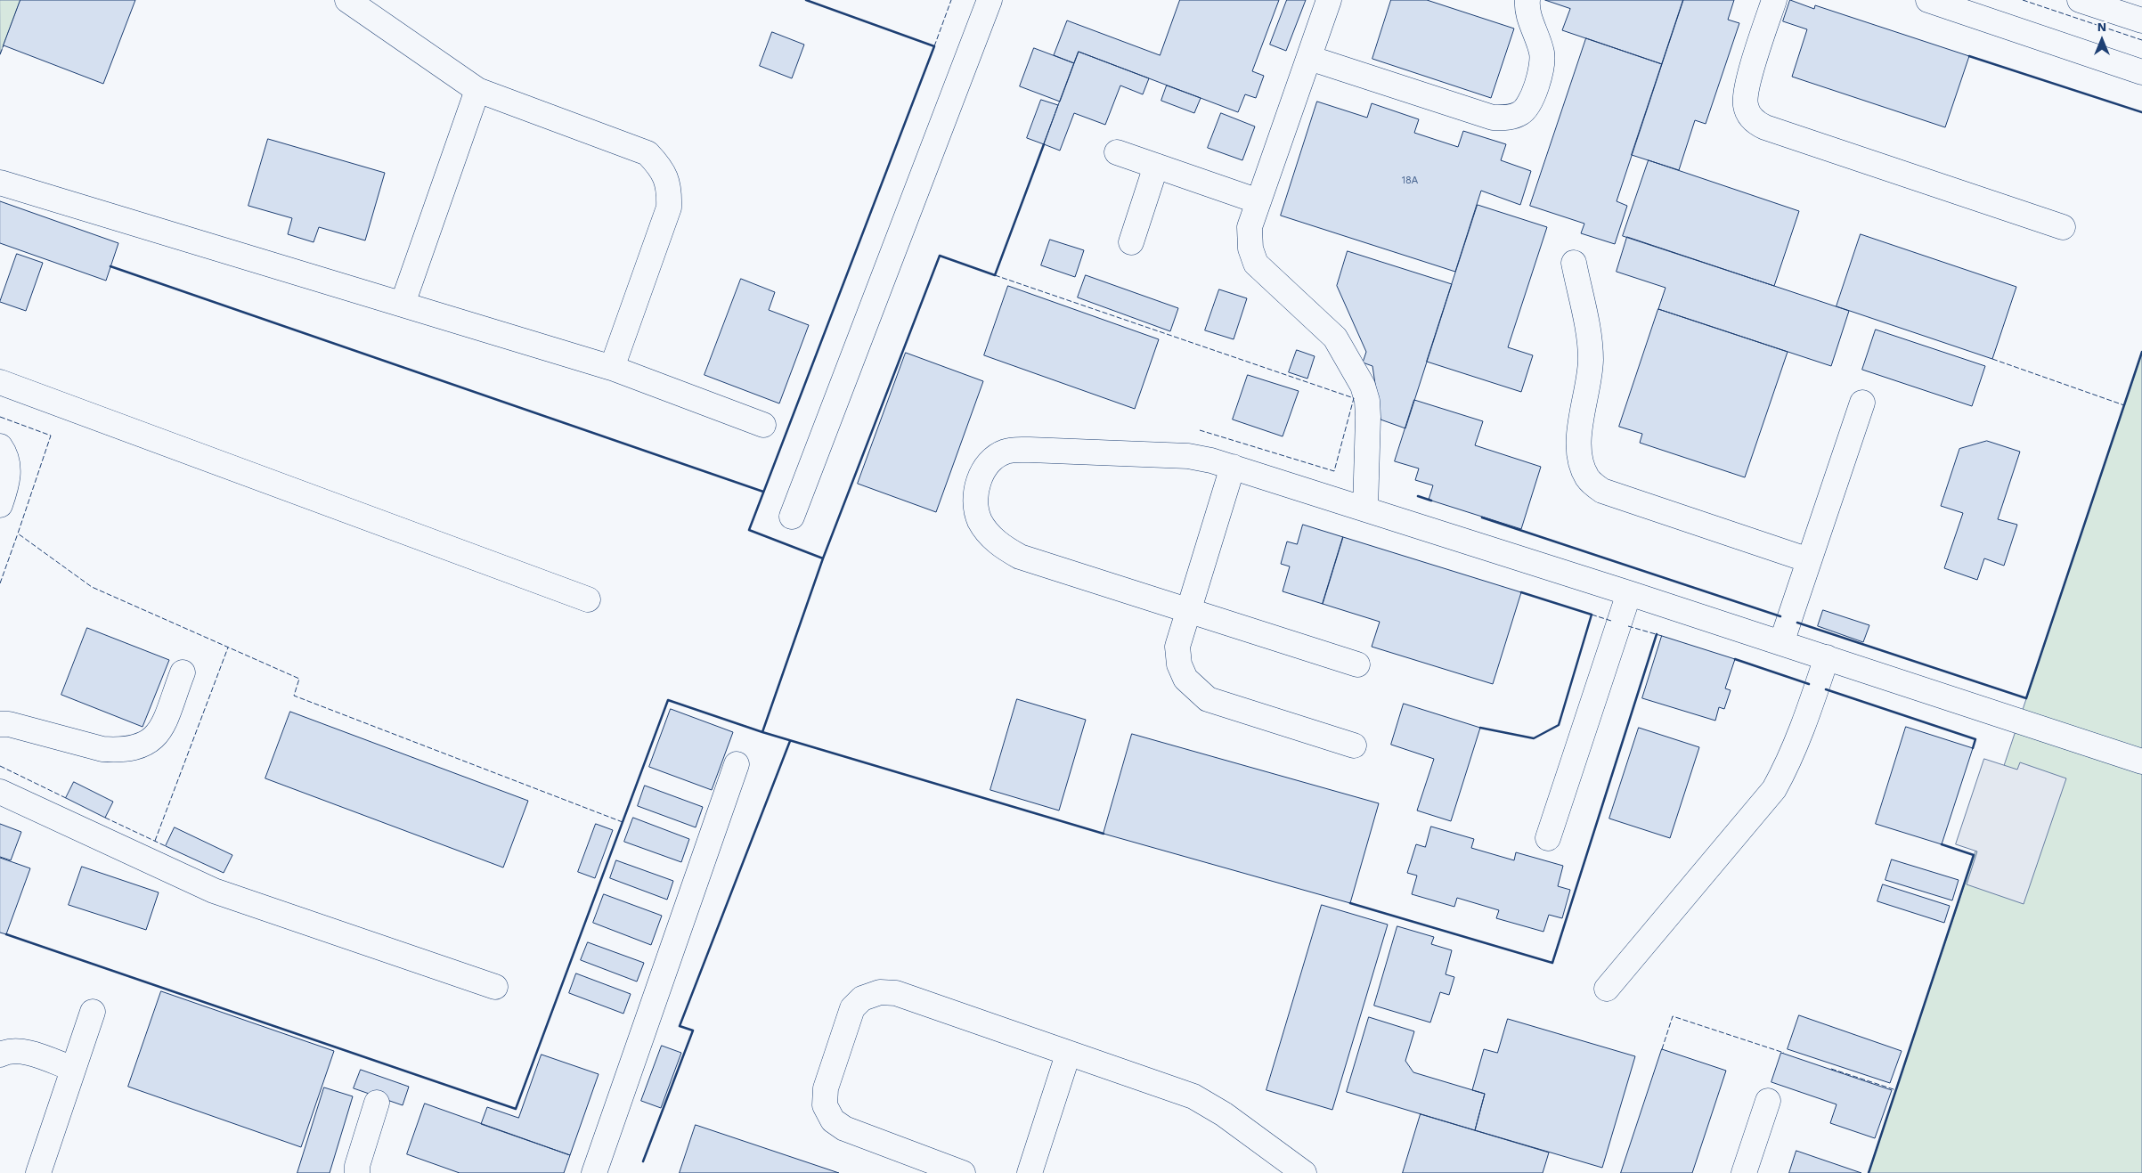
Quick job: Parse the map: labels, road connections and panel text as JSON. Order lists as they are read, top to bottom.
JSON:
{
  "house_numbers": ["18А"],
  "north": "top"
}
